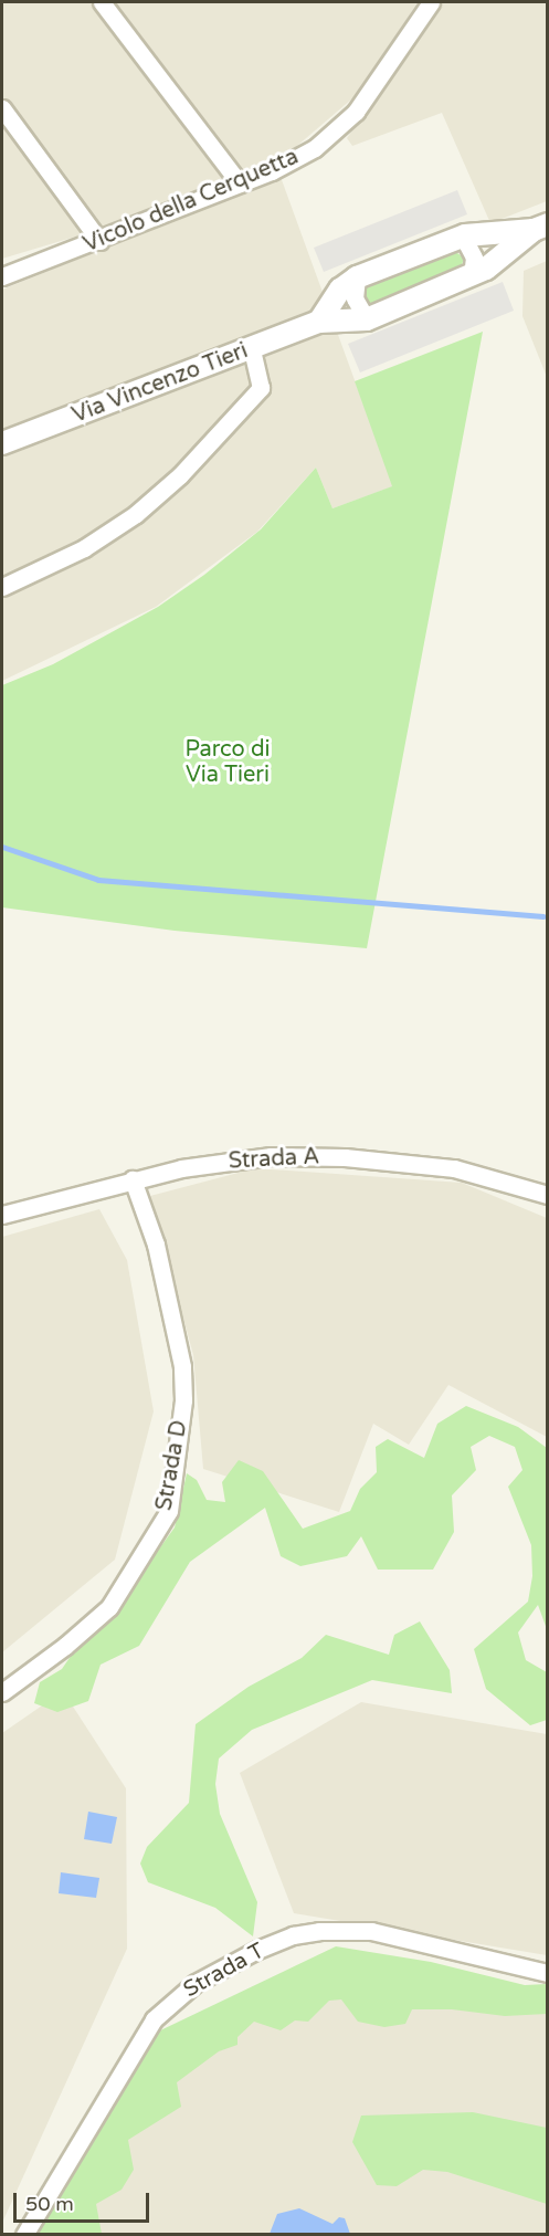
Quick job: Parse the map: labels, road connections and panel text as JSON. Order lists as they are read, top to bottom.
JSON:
{
  "streets": {
    "street": [
      "Vicolo della Cerquetta",
      "Via Vincenzo Tieri",
      "Strada A",
      "Strada D",
      "Strada T"
    ]
  },
  "crossings": [
    ["Strada A", "Strada D"]
  ],
  "parks": ["Parco di Via Tieri"],
  "scale_bar": "50 m"
}
